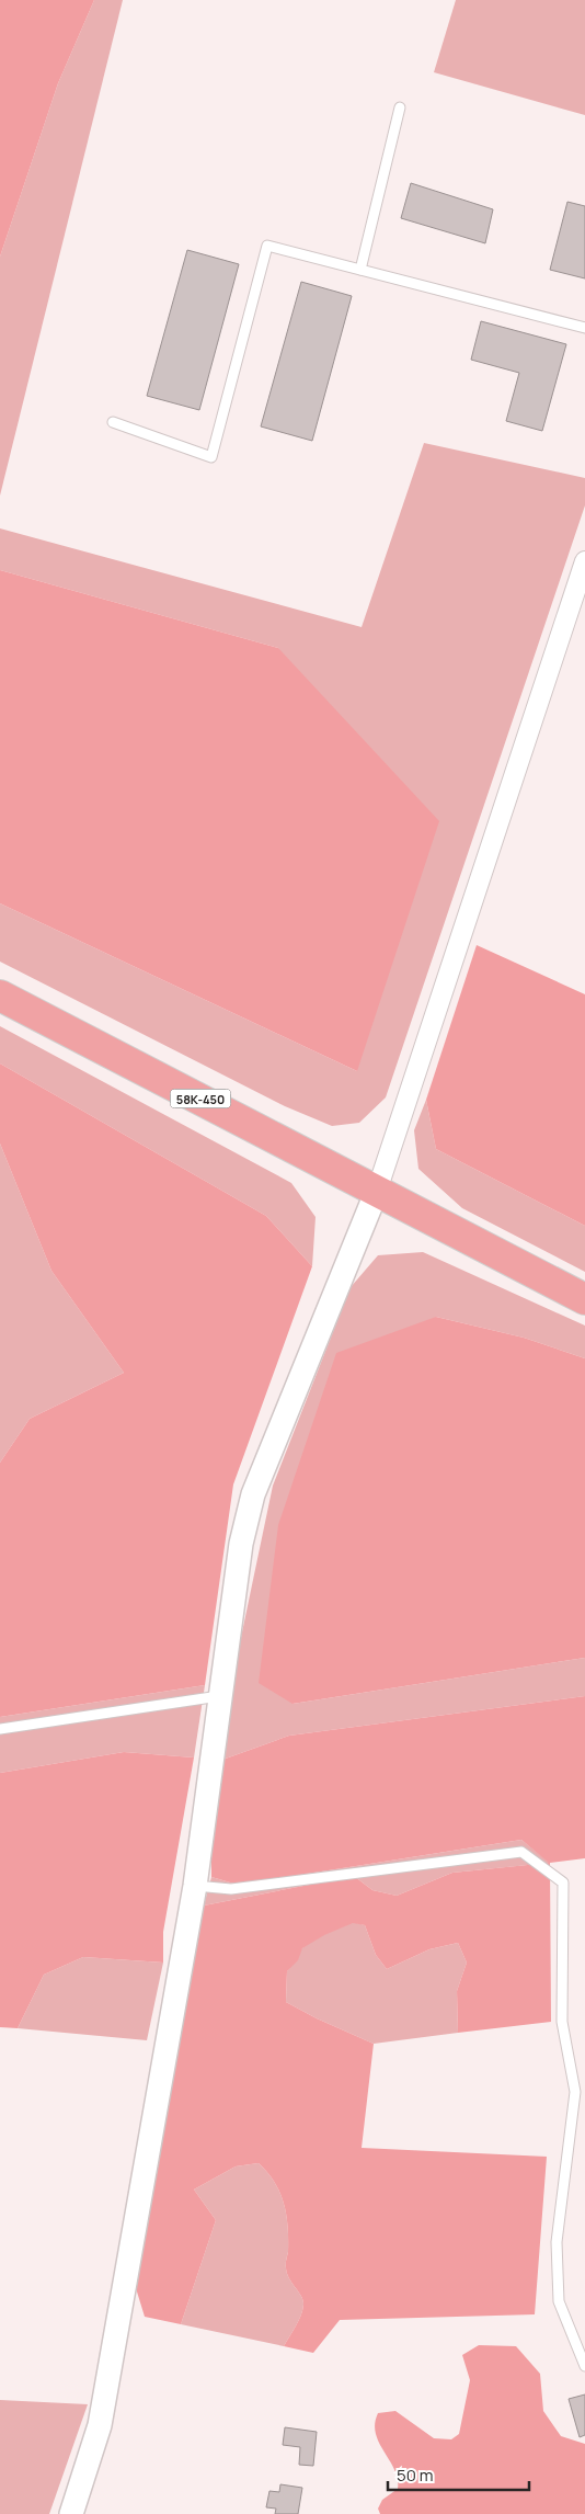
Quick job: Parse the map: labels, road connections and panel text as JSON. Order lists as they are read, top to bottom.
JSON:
{
  "streets": {
    "highway": ["58К-450"]
  },
  "scale_bar": "50 m"
}
